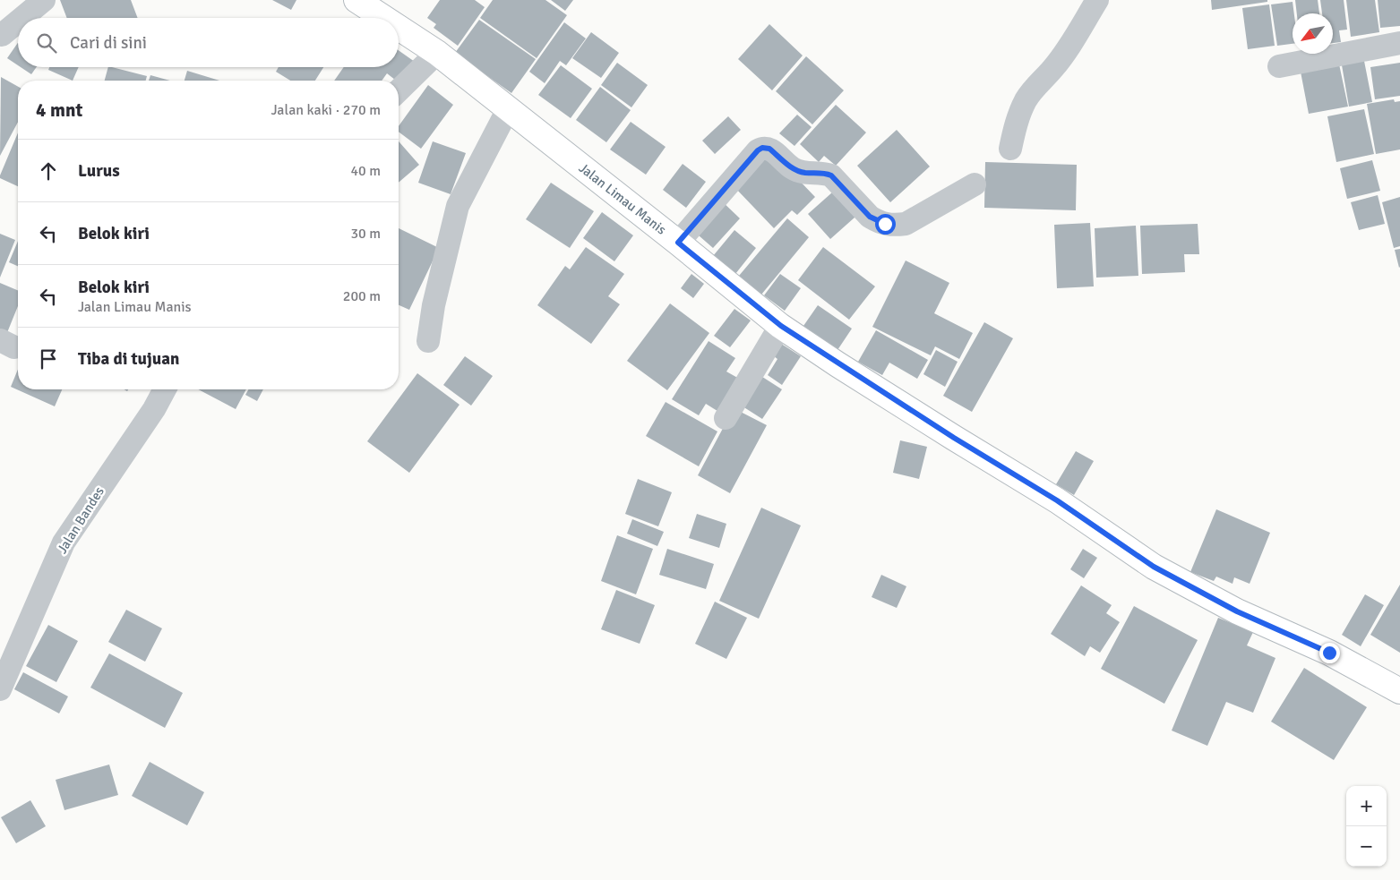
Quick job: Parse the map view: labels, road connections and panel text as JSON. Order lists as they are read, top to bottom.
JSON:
{
  "streets": {
    "street": ["Jalan Limau Manis", "Jalan Bandes"]
  },
  "north": "bottom left",
  "page": {
    "search": "Cari di sini",
    "heading": ["4 mnt", "Jalan kaki · 270 m"],
    "list": [
      ["Lurus", "40 m"],
      ["Belok kiri", "30 m"],
      ["Belok kiri", "Jalan Limau Manis", "200 m"],
      "Tiba di tujuan"
    ],
    "map_buttons": ["+", "−"]
  }
}
